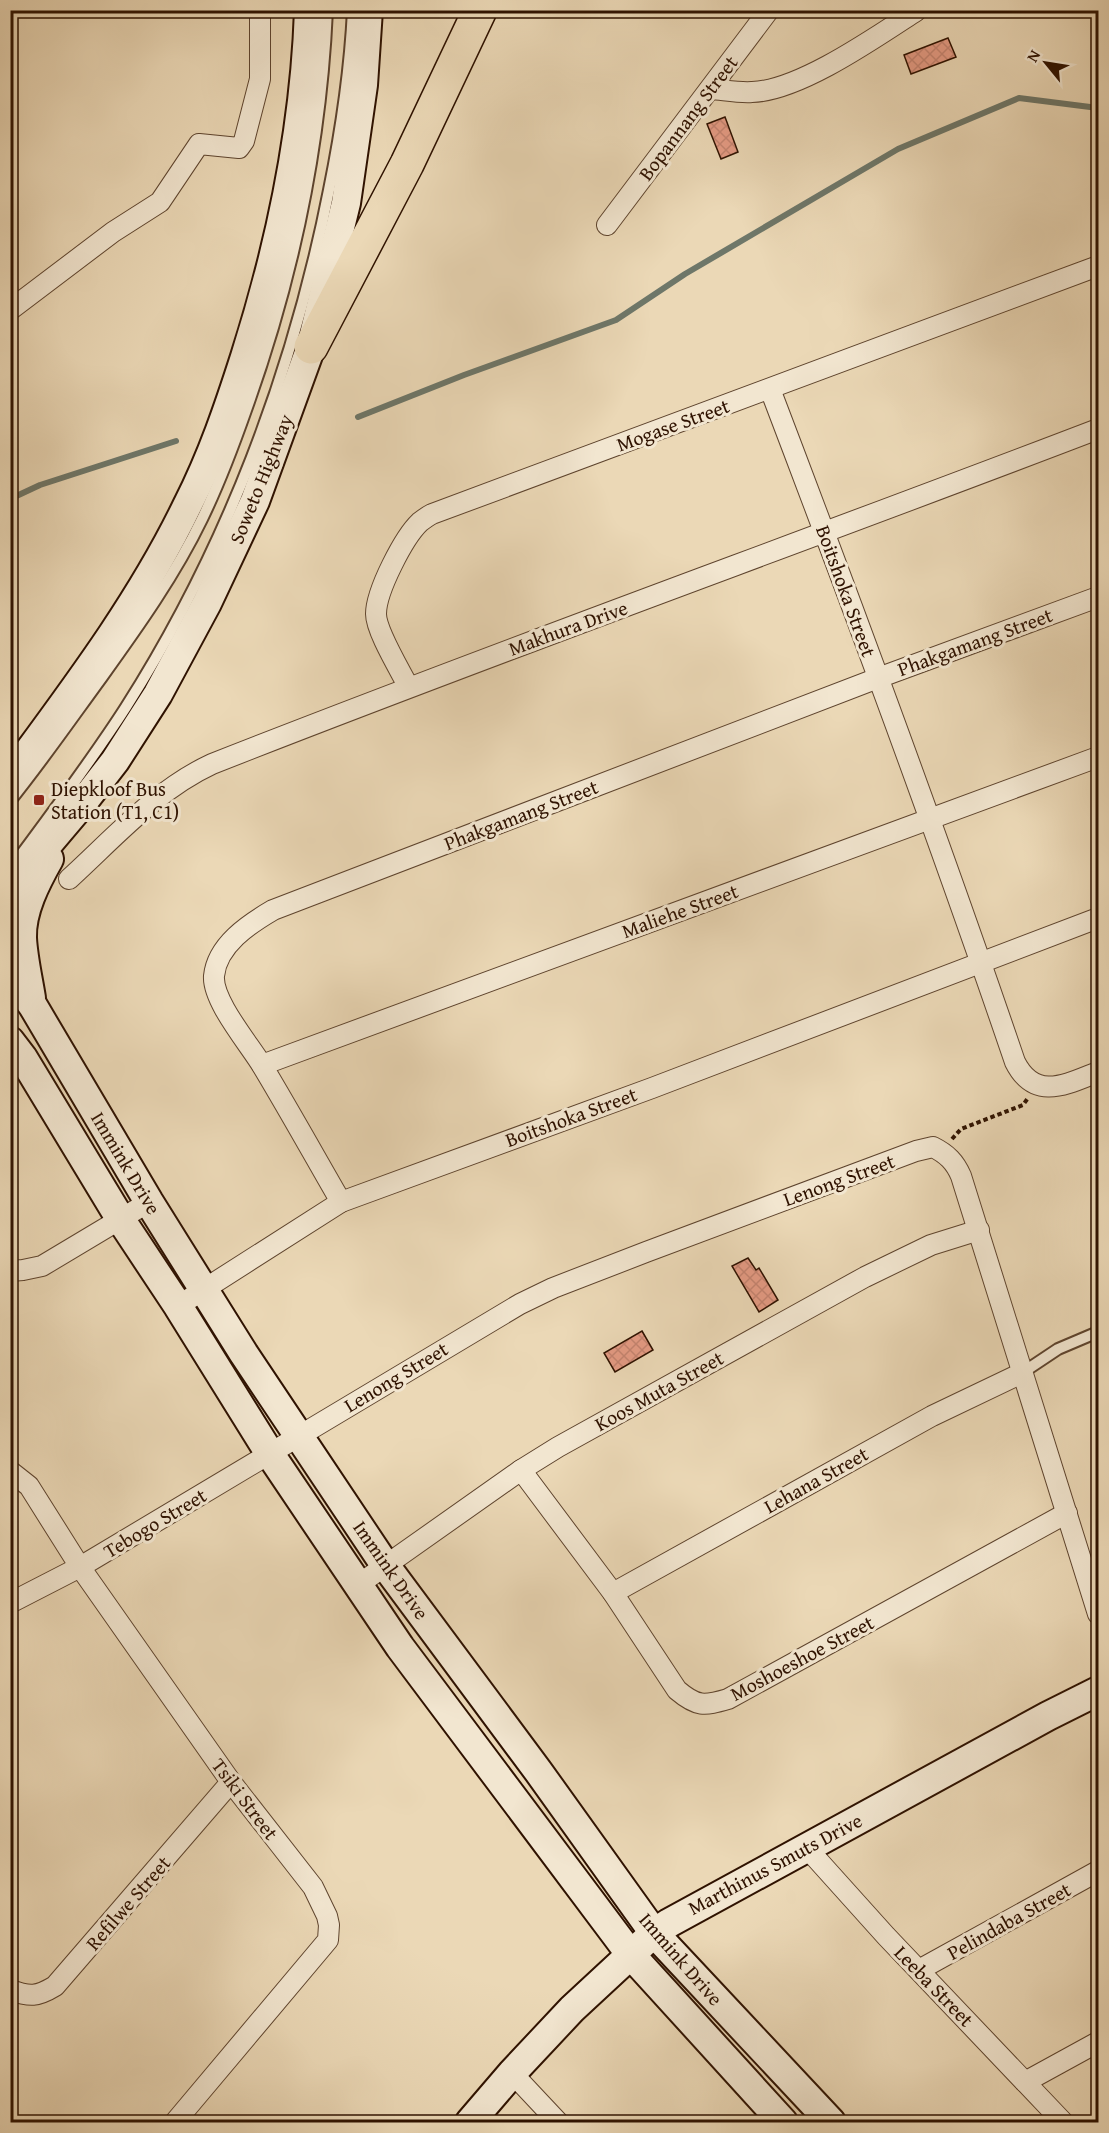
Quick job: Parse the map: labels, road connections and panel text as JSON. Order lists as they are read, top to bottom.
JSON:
{
  "streets": {
    "main road": ["Soweto Highway", "Immink Drive", "Marthinus Smuts Drive"],
    "street": [
      "Bopannang Street",
      "Mogase Street",
      "Boitshoka Street",
      "Makhura Drive",
      "Phakgamang Street",
      "Maliehe Street",
      "Lenong Street",
      "Koos Muta Street",
      "Lehana Street",
      "Tebogo Street",
      "Moshoeshoe Street",
      "Tsiki Street",
      "Refilwe Street",
      "Pelindaba Street",
      "Leeba Street"
    ]
  },
  "crossings": [
    ["Mogase Street", "Boitshoka Street"],
    ["Mogase Street", "Makhura Drive"],
    ["Boitshoka Street", "Makhura Drive"],
    ["Boitshoka Street", "Phakgamang Street"],
    ["Boitshoka Street", "Maliehe Street"],
    ["Boitshoka Street", "Immink Drive"],
    ["Phakgamang Street", "Maliehe Street"],
    ["Immink Drive", "Lenong Street"],
    ["Immink Drive", "Koos Muta Street"],
    ["Immink Drive", "Tebogo Street"],
    ["Immink Drive", "Marthinus Smuts Drive"],
    ["Lenong Street", "Tebogo Street"],
    ["Koos Muta Street", "Moshoeshoe Street"],
    ["Lehana Street", "Moshoeshoe Street"],
    ["Tebogo Street", "Tsiki Street"],
    ["Tsiki Street", "Refilwe Street"],
    ["Marthinus Smuts Drive", "Leeba Street"],
    ["Pelindaba Street", "Leeba Street"]
  ],
  "places": {
    "transit": ["Diepkloof Bus Station (T1, C1)"]
  },
  "north": "top left"
}
